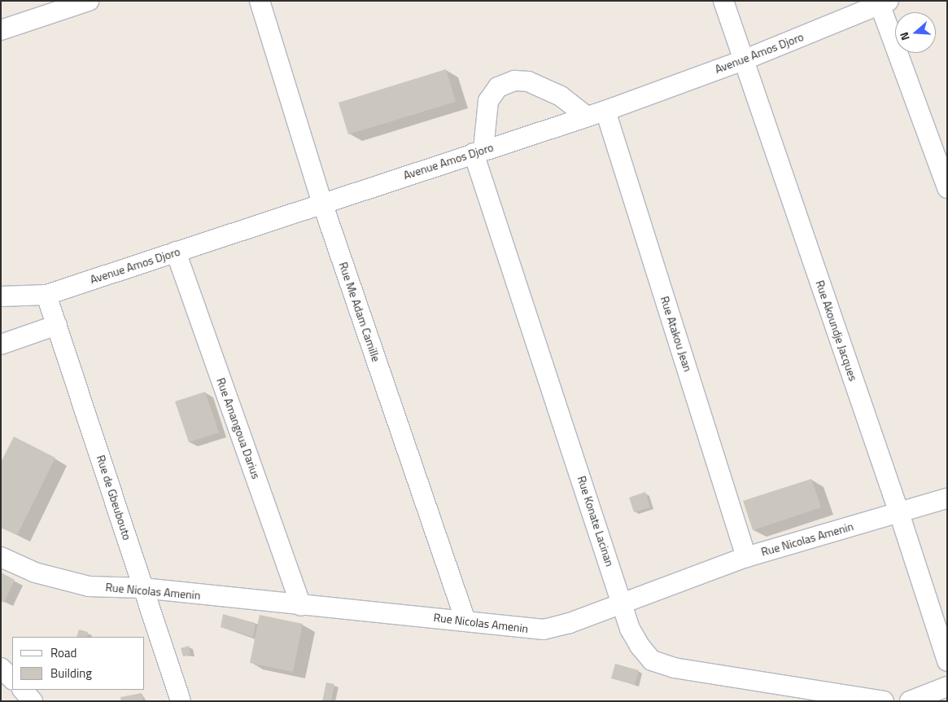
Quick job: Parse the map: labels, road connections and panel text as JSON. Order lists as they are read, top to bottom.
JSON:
{
  "streets": {
    "street": [
      "Avenue Amos Djoro",
      "Rue Me Adam Camille",
      "Rue Akoundje Jacques",
      "Rue Atakou Jean",
      "Rue Amangoua Darius",
      "Rue de Gbeubouto",
      "Rue Konate Lacinan",
      "Rue Nicolas Amenin"
    ]
  },
  "crossings": [
    ["Avenue Amos Djoro", "Rue Me Adam Camille"],
    ["Avenue Amos Djoro", "Rue Akoundje Jacques"],
    ["Avenue Amos Djoro", "Rue Atakou Jean"],
    ["Avenue Amos Djoro", "Rue Amangoua Darius"],
    ["Avenue Amos Djoro", "Rue de Gbeubouto"],
    ["Avenue Amos Djoro", "Rue Konate Lacinan"],
    ["Rue Me Adam Camille", "Rue Nicolas Amenin"],
    ["Rue Akoundje Jacques", "Rue Nicolas Amenin"],
    ["Rue Atakou Jean", "Rue Nicolas Amenin"],
    ["Rue Amangoua Darius", "Rue Nicolas Amenin"],
    ["Rue de Gbeubouto", "Rue Nicolas Amenin"],
    ["Rue Konate Lacinan", "Rue Nicolas Amenin"]
  ],
  "legend": ["Road", "Building"],
  "north": "left"
}
